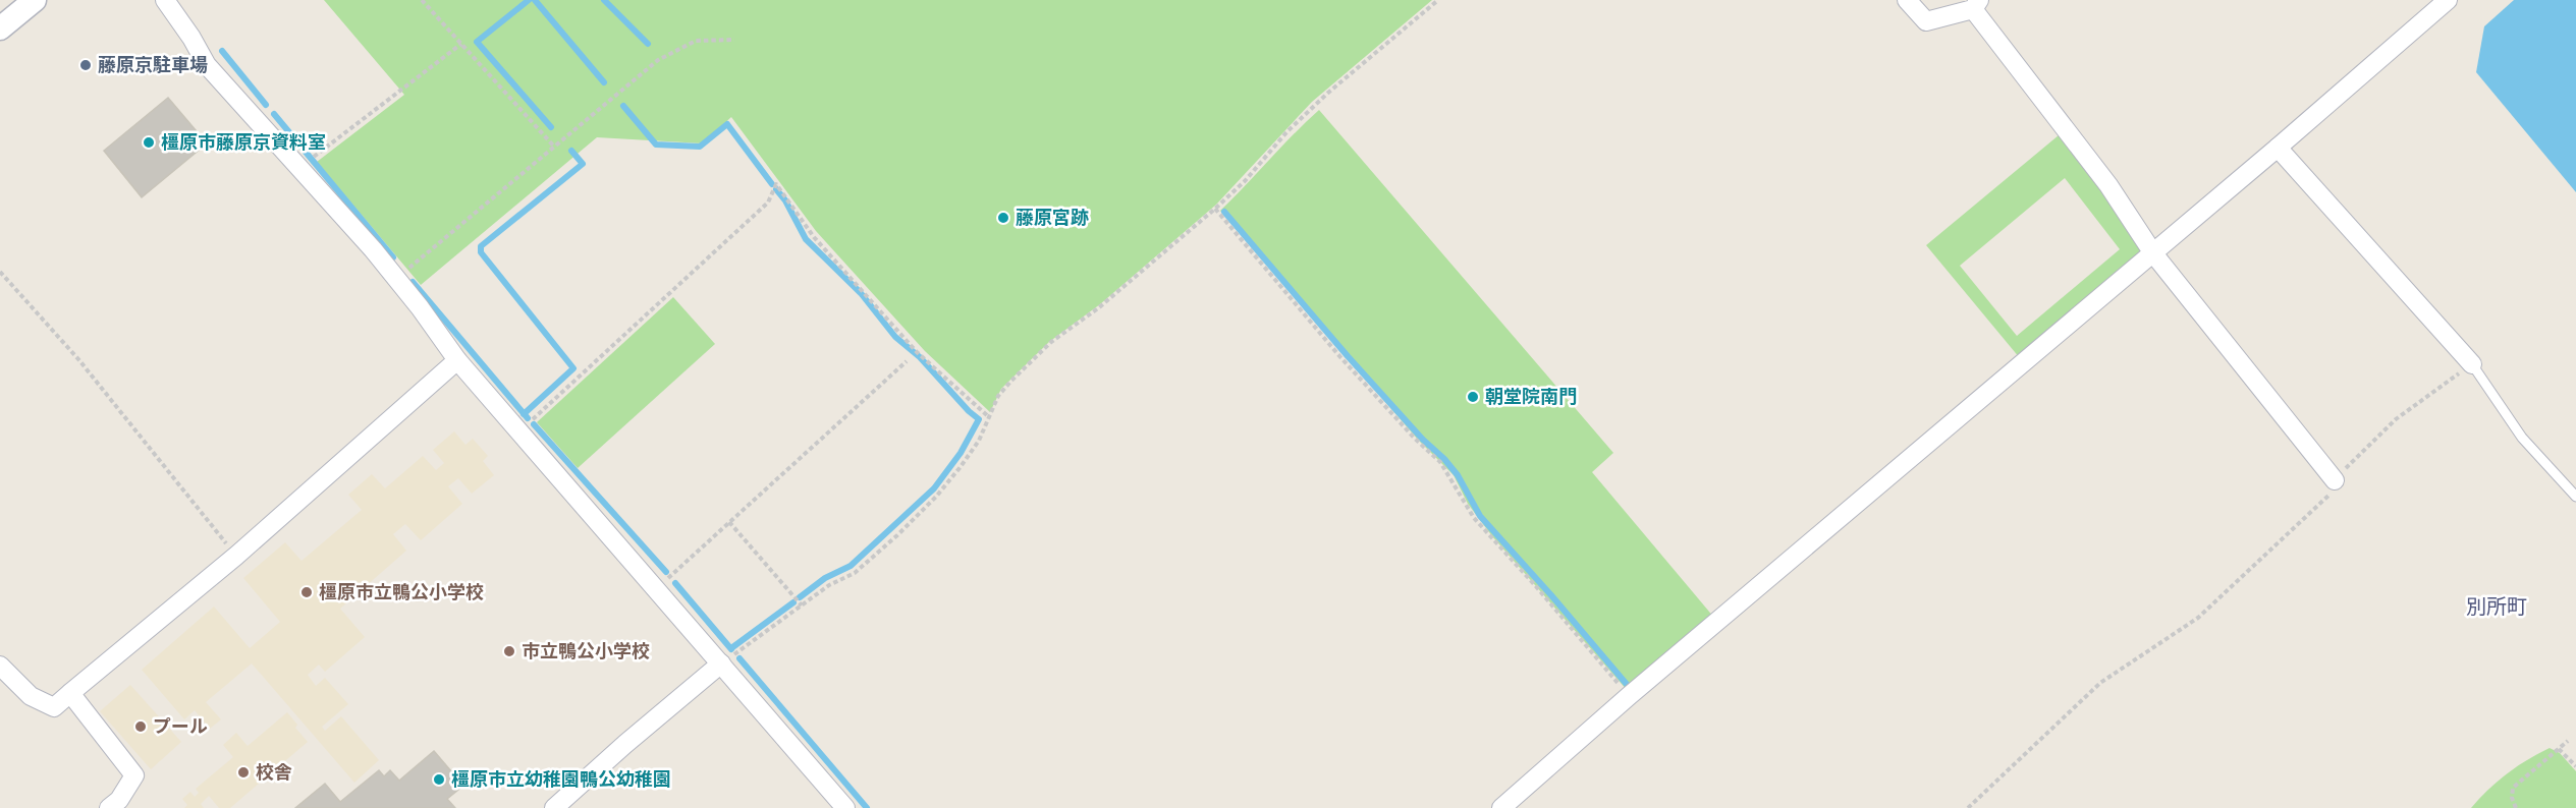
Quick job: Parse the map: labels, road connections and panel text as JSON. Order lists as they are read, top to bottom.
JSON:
{
  "districts": ["別所町"],
  "places": [
    "藤原京駐車場",
    "橿原市藤原京資料室",
    "藤原宮跡",
    "朝堂院南門",
    "橿原市立鴨公小学校",
    "市立鴨公小学校",
    "プール",
    "校舎",
    "橿原市立幼稚園鴨公幼稚園"
  ]
}
